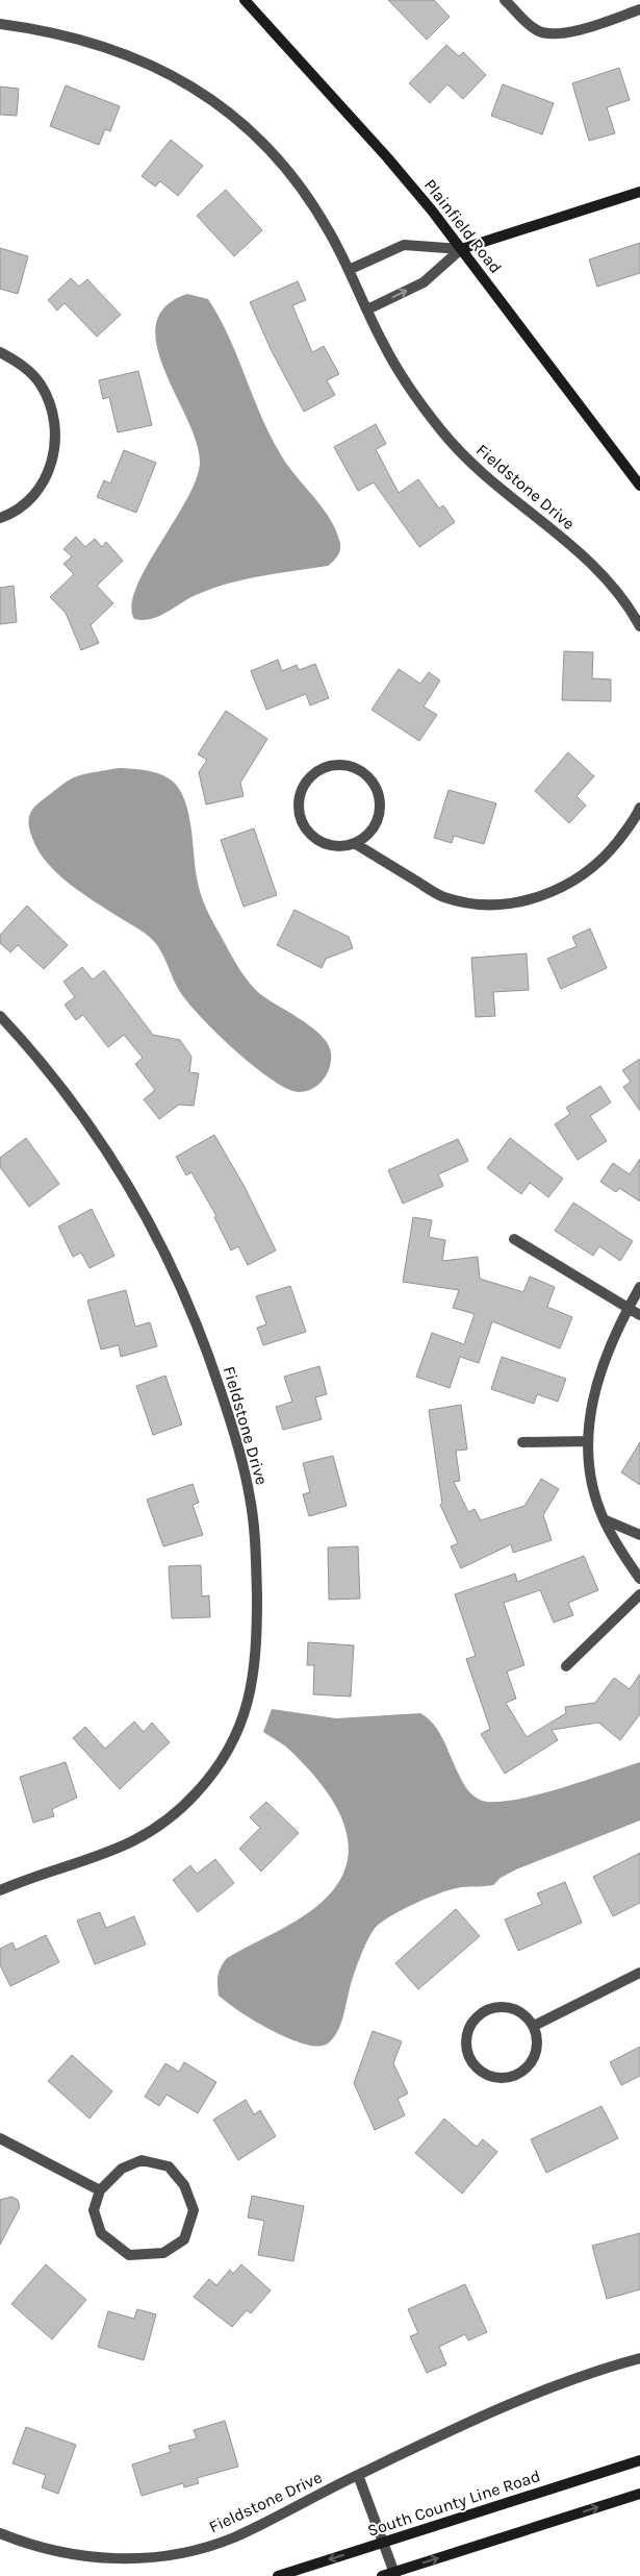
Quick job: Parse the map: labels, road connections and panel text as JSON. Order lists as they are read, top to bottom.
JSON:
{
  "streets": {
    "main road": ["Plainfield Road", "South County Line Road"],
    "street": ["Fieldstone Drive"]
  }
}
